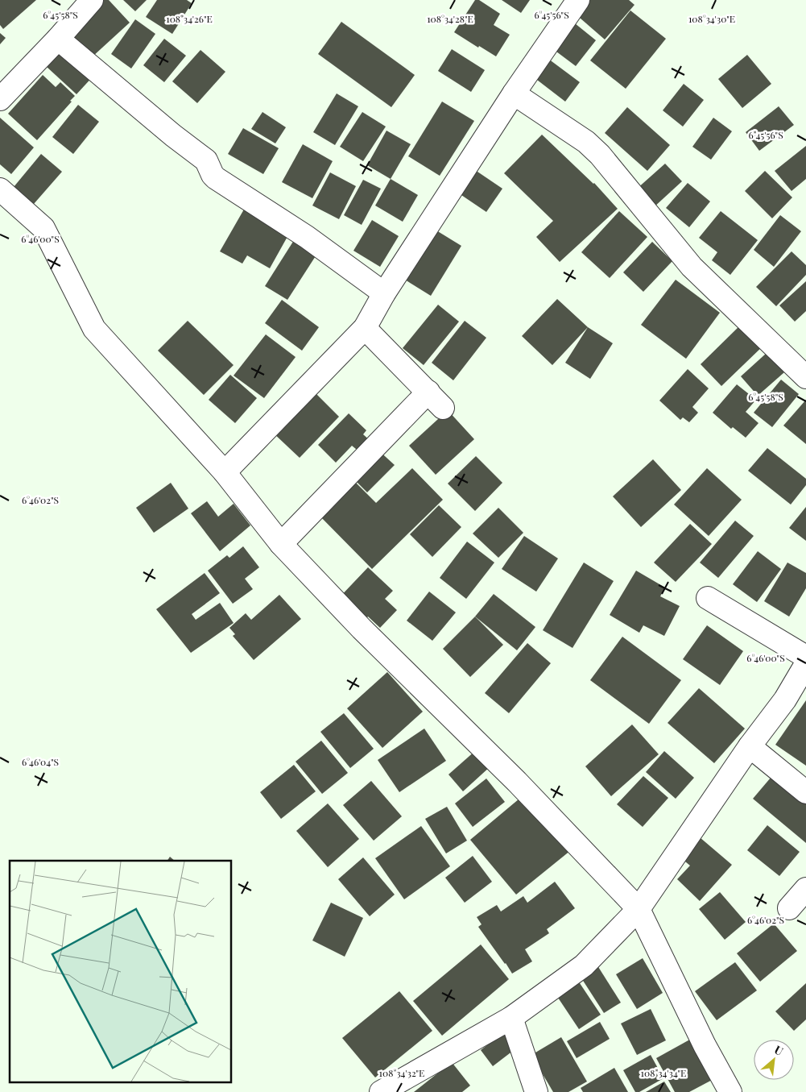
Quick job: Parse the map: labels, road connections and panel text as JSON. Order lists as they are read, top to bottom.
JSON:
{
  "north": "top right",
  "coordinates": [
    "6°45'56\"S",
    "6°45'58\"S",
    "108°34'26\"E",
    "108°34'28\"E",
    "108°34'30\"E",
    "6°46'00\"S",
    "6°46'02\"S",
    "6°46'04\"S",
    "108°34'32\"E",
    "108°34'34\"E"
  ]
}
